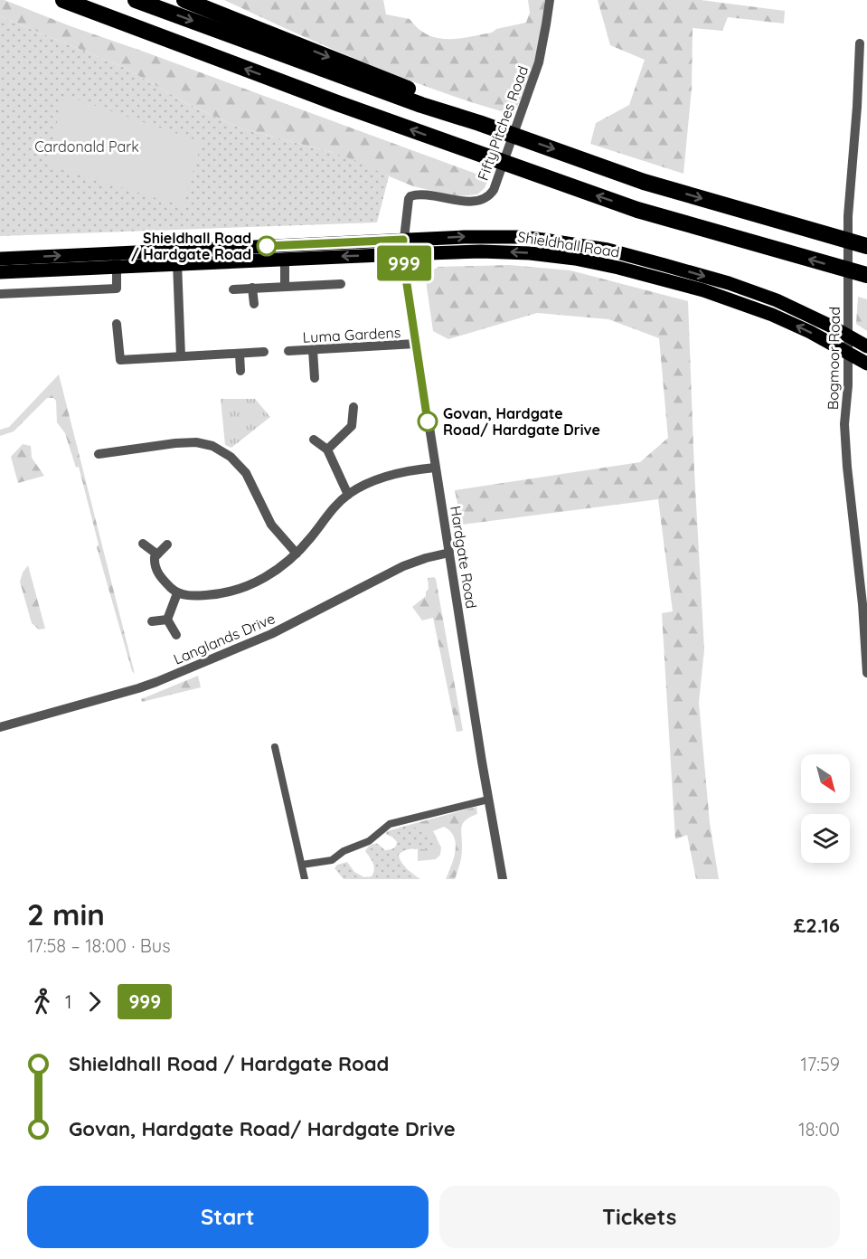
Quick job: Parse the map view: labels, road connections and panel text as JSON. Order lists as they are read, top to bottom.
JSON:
{
  "streets": {
    "main road": ["Shieldhall Road"],
    "street": [
      "Fifty Pitches Road",
      "Luma Gardens",
      "Bogmoor Road",
      "Hardgate Road",
      "Langlands Drive"
    ]
  },
  "crossings": [
    ["Fifty Pitches Road", "Shieldhall Road"],
    ["Fifty Pitches Road", "Hardgate Road"],
    ["Shieldhall Road", "Hardgate Road"],
    ["Luma Gardens", "Hardgate Road"],
    ["Hardgate Road", "Langlands Drive"]
  ],
  "parks": ["Cardonald Park"],
  "places": ["Shieldhall Road / Hardgate Road", "Govan, Hardgate Road/ Hardgate Drive"],
  "lines": ["bus line 999"],
  "north": "bottom right",
  "page": {
    "on_map": "999",
    "heading": ["2 min", "17:58 – 18:00 · Bus", "£2.16"],
    "legs": ["1", "999"],
    "list": [
      {
        "name": "Shieldhall Road / Hardgate Road",
        "value": "17:59"
      },
      {
        "name": "Govan, Hardgate Road/ Hardgate Drive",
        "value": "18:00"
      }
    ],
    "buttons": ["Start", "Tickets"]
  }
}
